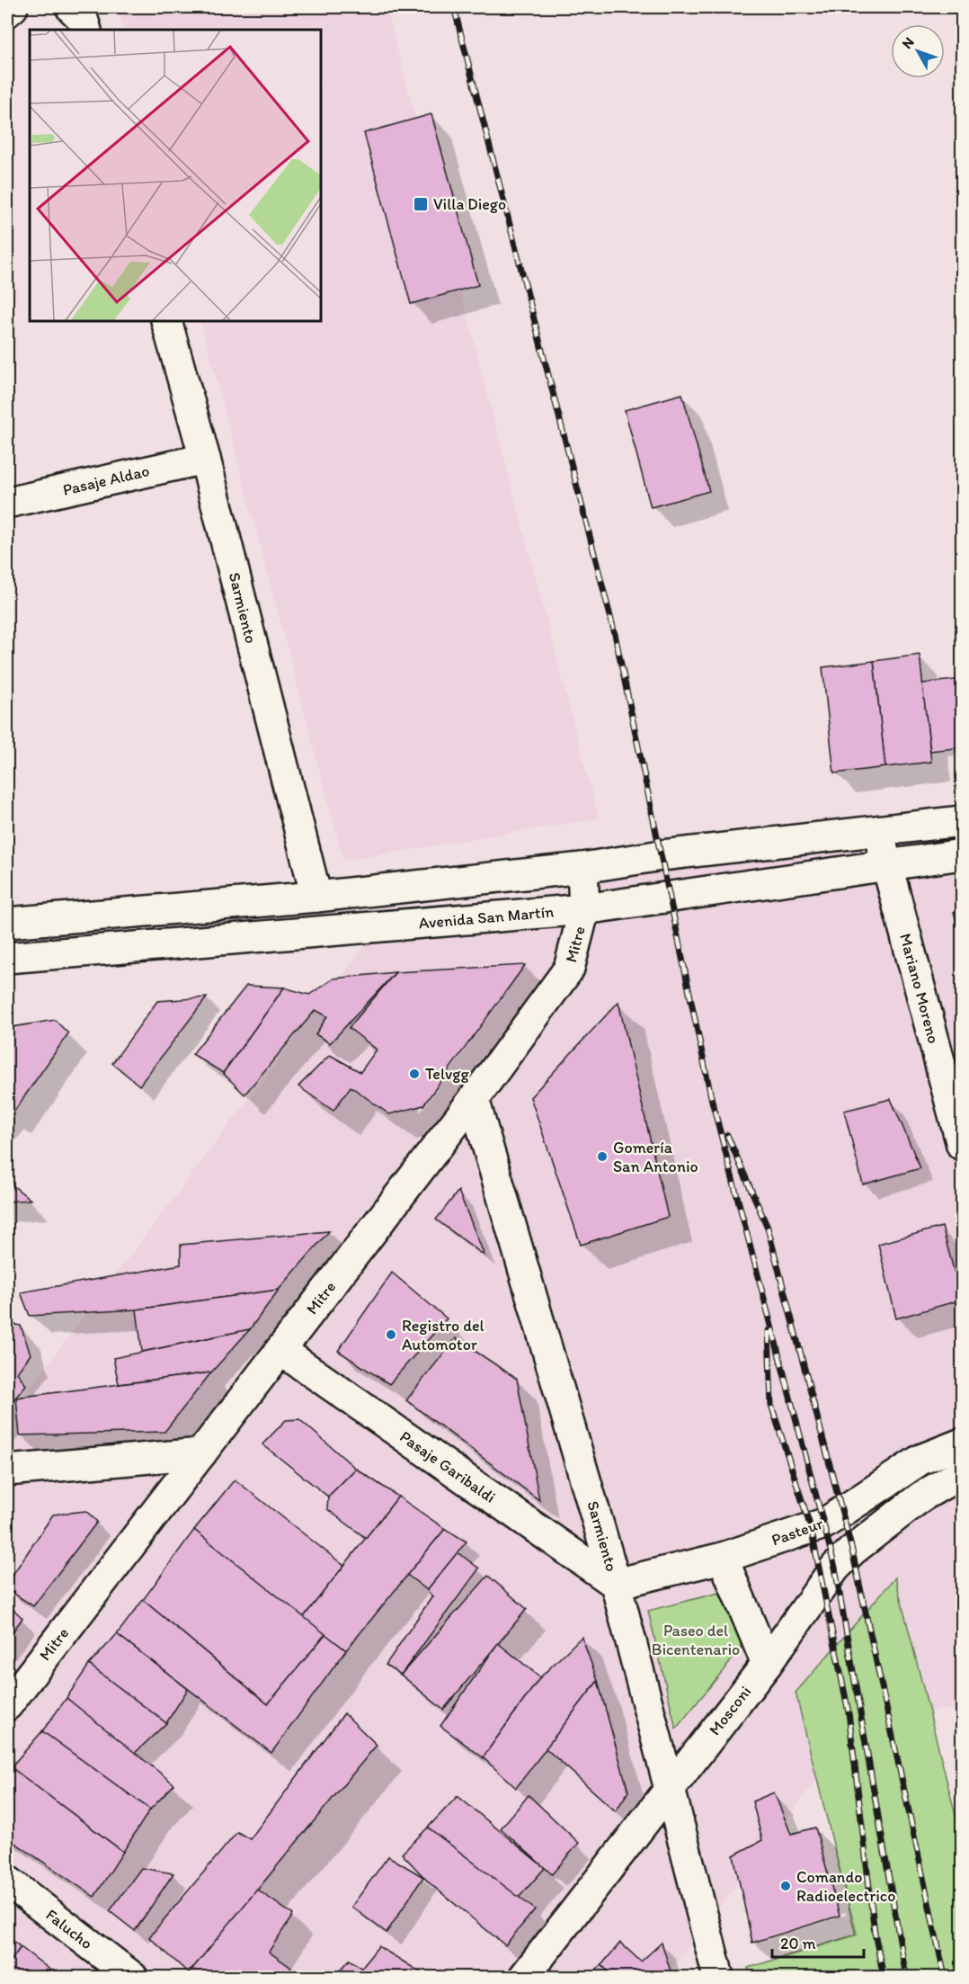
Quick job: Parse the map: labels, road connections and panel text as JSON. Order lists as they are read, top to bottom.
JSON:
{
  "streets": {
    "street": [
      "Pasaje Aldao",
      "Sarmiento",
      "Avenida San Martín",
      "Mitre",
      "Mariano Moreno",
      "Pasaje Garibaldi",
      "Pasteur",
      "Mosconi",
      "Falucho"
    ]
  },
  "crossings": [
    ["Pasaje Aldao", "Sarmiento"],
    ["Sarmiento", "Mitre"],
    ["Sarmiento", "Pasaje Garibaldi"],
    ["Sarmiento", "Pasteur"],
    ["Sarmiento", "Mosconi"],
    ["Avenida San Martín", "Mitre"],
    ["Avenida San Martín", "Mariano Moreno"],
    ["Mitre", "Pasaje Garibaldi"],
    ["Pasaje Garibaldi", "Pasteur"]
  ],
  "parks": ["Paseo del Bicentenario"],
  "places": {
    "transit": ["Villa Diego"],
    "other": [
      "Telvgg",
      "Gomería San Antonio",
      "Registro del Automotor",
      "Comando Radioelectrico"
    ]
  },
  "scale_bar": "20 m",
  "north": "top left"
}
